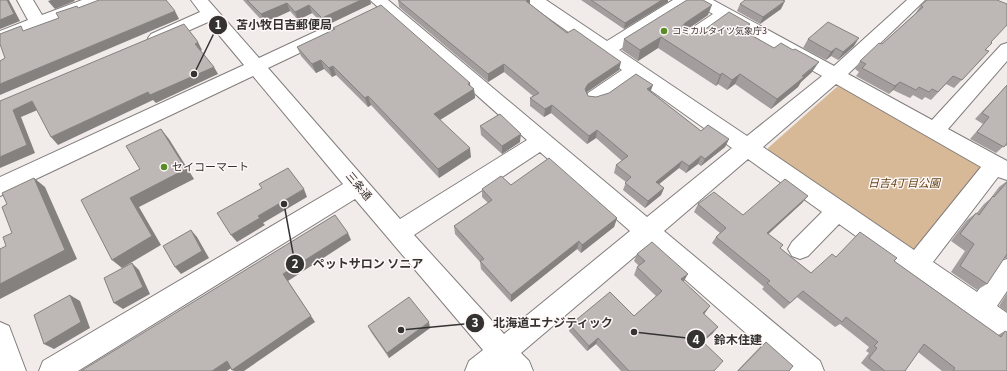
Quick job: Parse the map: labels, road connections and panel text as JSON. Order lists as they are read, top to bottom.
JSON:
{
  "streets": {
    "street": ["三条通"]
  },
  "parks": ["日吉4丁目公園"],
  "places": [
    "コミカルタイツ気象庁3",
    "苫小牧日吉郵便局",
    "セイコーマート",
    "ペットサロン ソニア",
    "北海道エナジティック",
    "鈴木住建"
  ]
}
